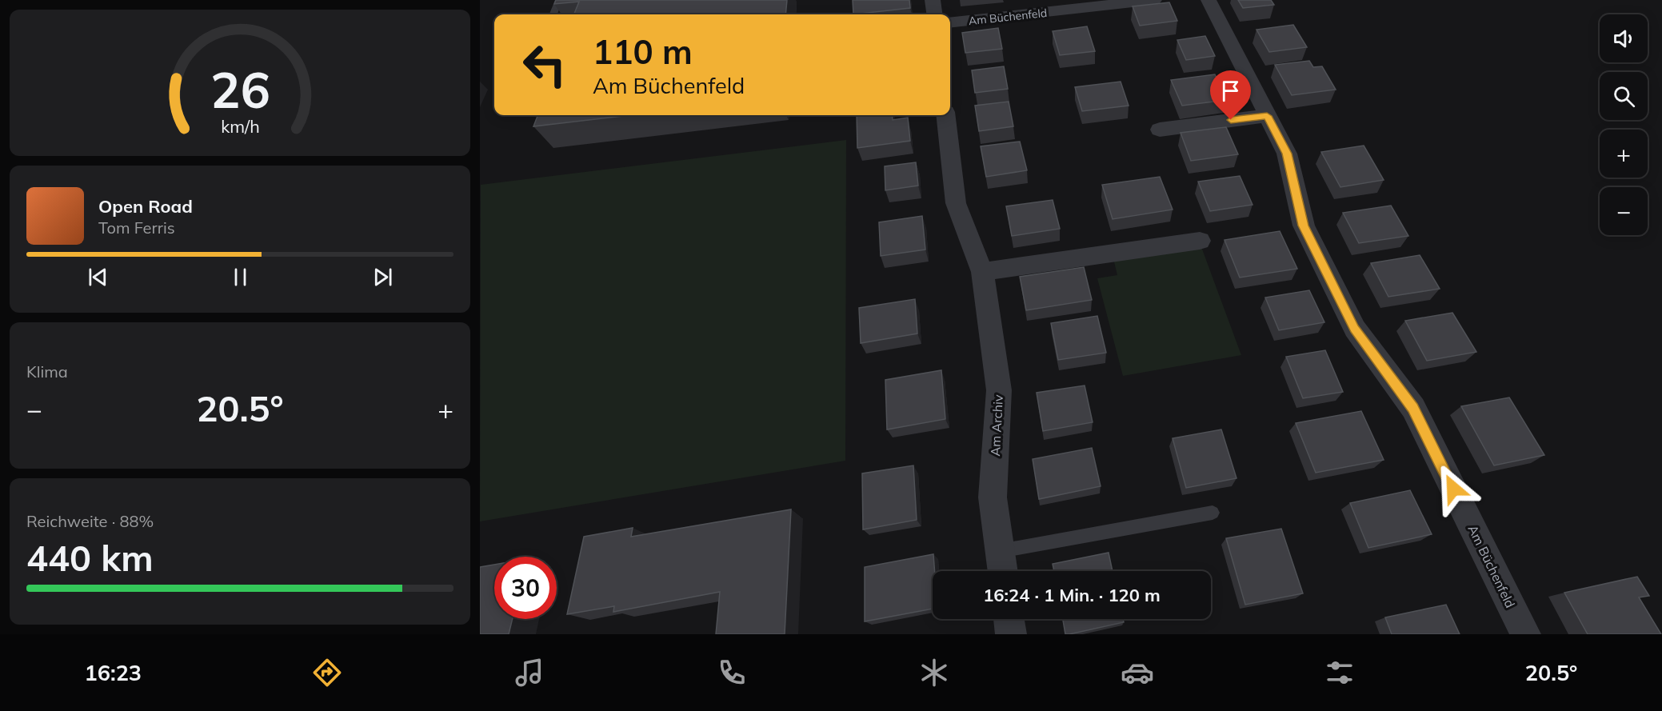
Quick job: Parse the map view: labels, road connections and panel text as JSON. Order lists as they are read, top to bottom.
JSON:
{
  "streets": {
    "street": ["Am Büchenfeld", "Am Archiv"]
  },
  "page": {
    "map_buttons": ["+", "−"],
    "turn": ["110 m", "Am Büchenfeld"],
    "song": ["Open Road", "Tom Ferris"],
    "tile": [
      "Klima",
      ["Reichweite · 88%", "440 km"]
    ],
    "heat": ["−", "20.5°", "+"],
    "limit": "30",
    "trip": "16:24 · 1 Min. · 120 m",
    "tabs": ["16:23", "20.5°"],
    "gauge": ["26", "km/h"]
  }
}
